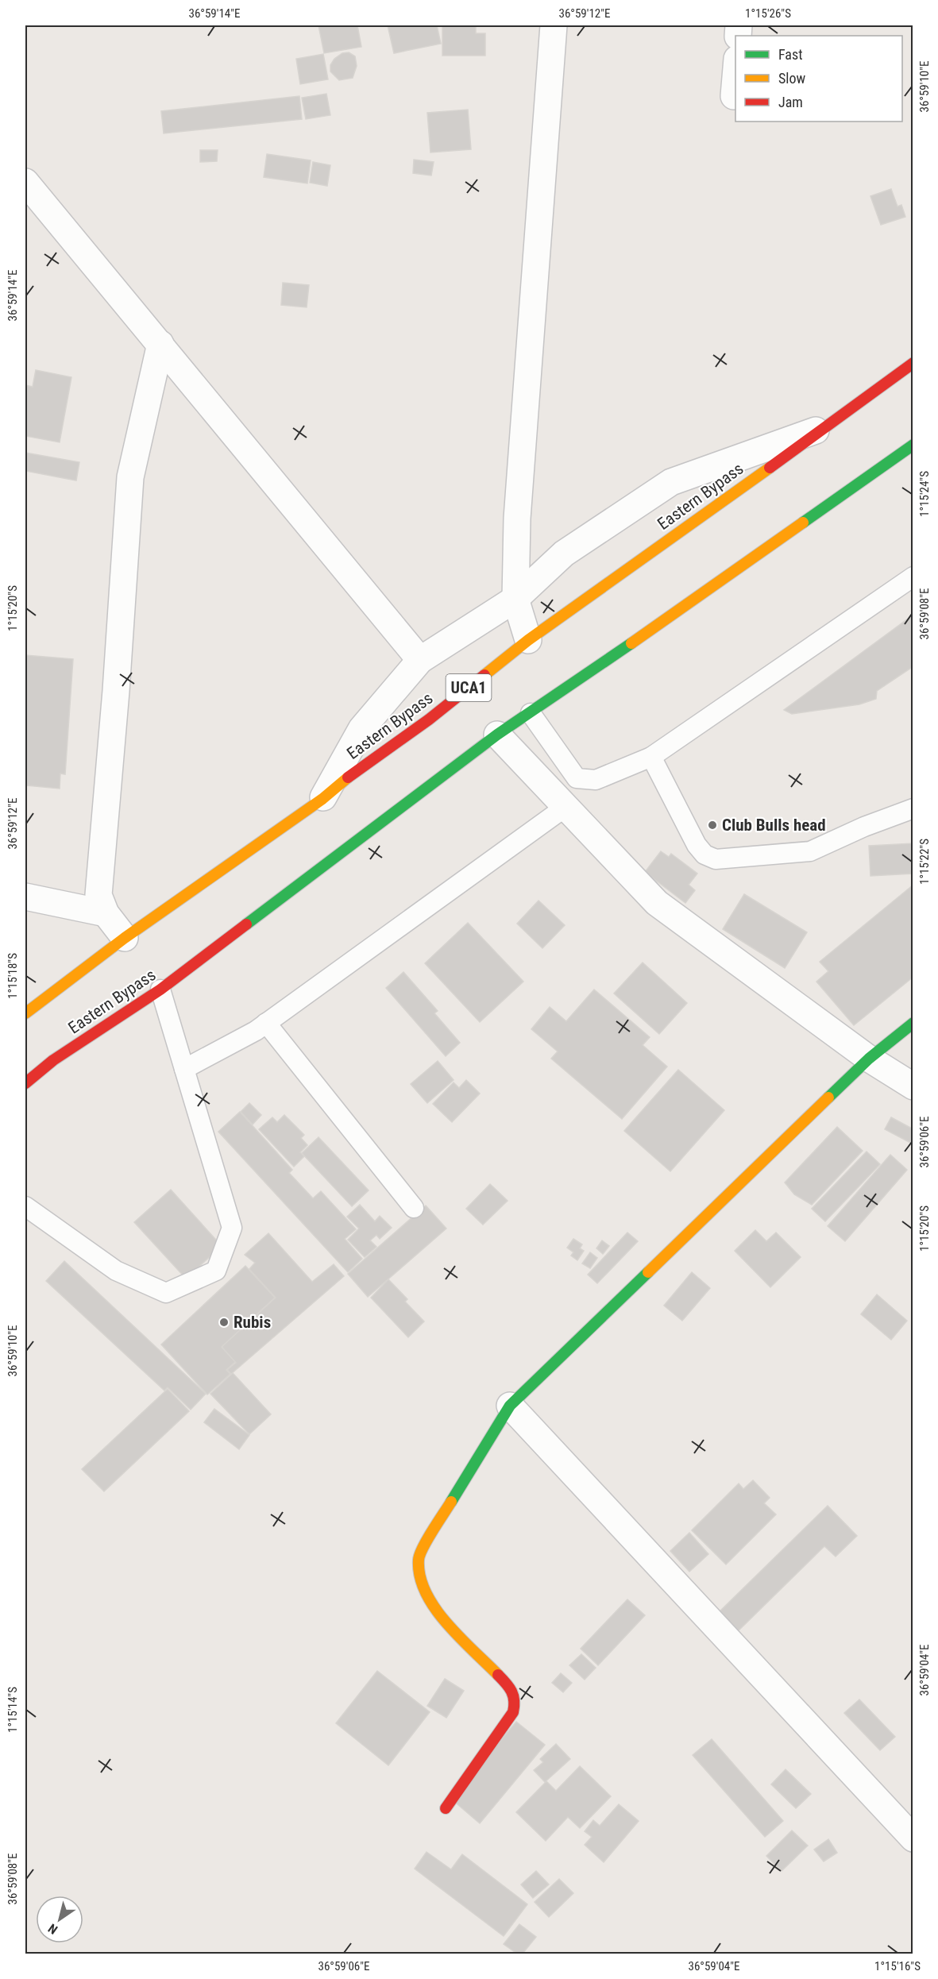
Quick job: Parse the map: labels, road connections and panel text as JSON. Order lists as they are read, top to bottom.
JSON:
{
  "streets": {
    "main road": ["Eastern Bypass", "UCA1"]
  },
  "places": ["Club Bulls head", "Rubis"],
  "legend": ["Fast", "Slow", "Jam"],
  "north": "bottom left",
  "coordinates": [
    "36°59'14\"E",
    "36°59'12\"E",
    "1°15'26\"S",
    "36°59'10\"E",
    "1°15'24\"S",
    "1°15'20\"S",
    "36°59'08\"E",
    "1°15'22\"S",
    "1°15'18\"S",
    "36°59'06\"E",
    "36°59'04\"E",
    "1°15'14\"S",
    "1°15'16\"S"
  ]
}
